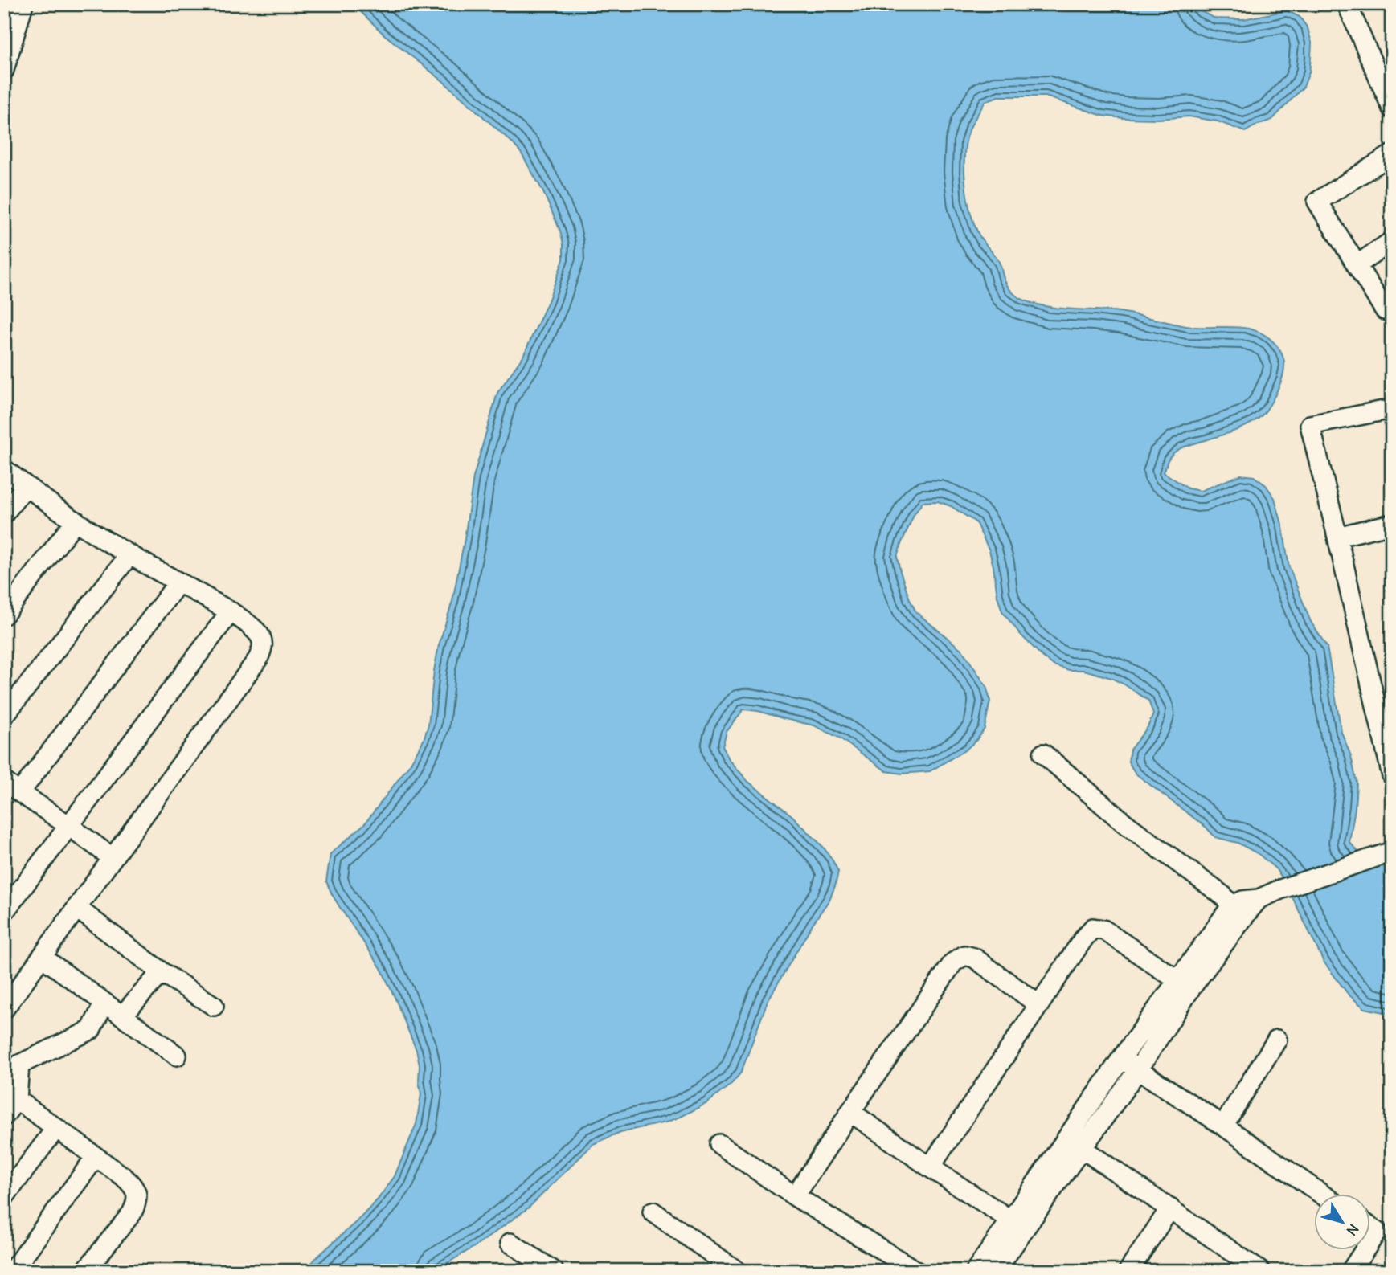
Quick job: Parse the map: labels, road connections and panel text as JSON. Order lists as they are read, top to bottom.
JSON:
{
  "north": "bottom right"
}
